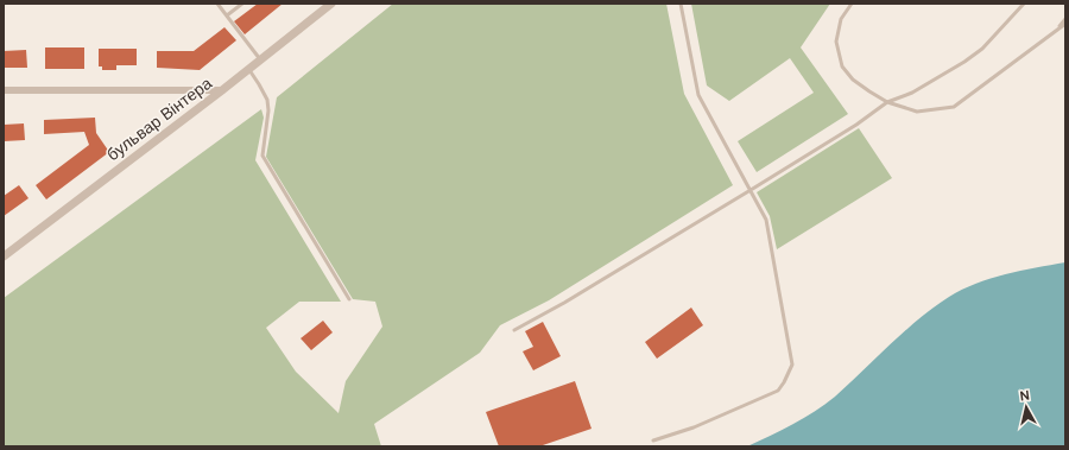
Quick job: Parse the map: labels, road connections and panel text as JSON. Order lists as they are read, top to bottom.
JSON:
{
  "streets": {
    "street": ["бульвар Вінтера"]
  },
  "north": "top"
}
